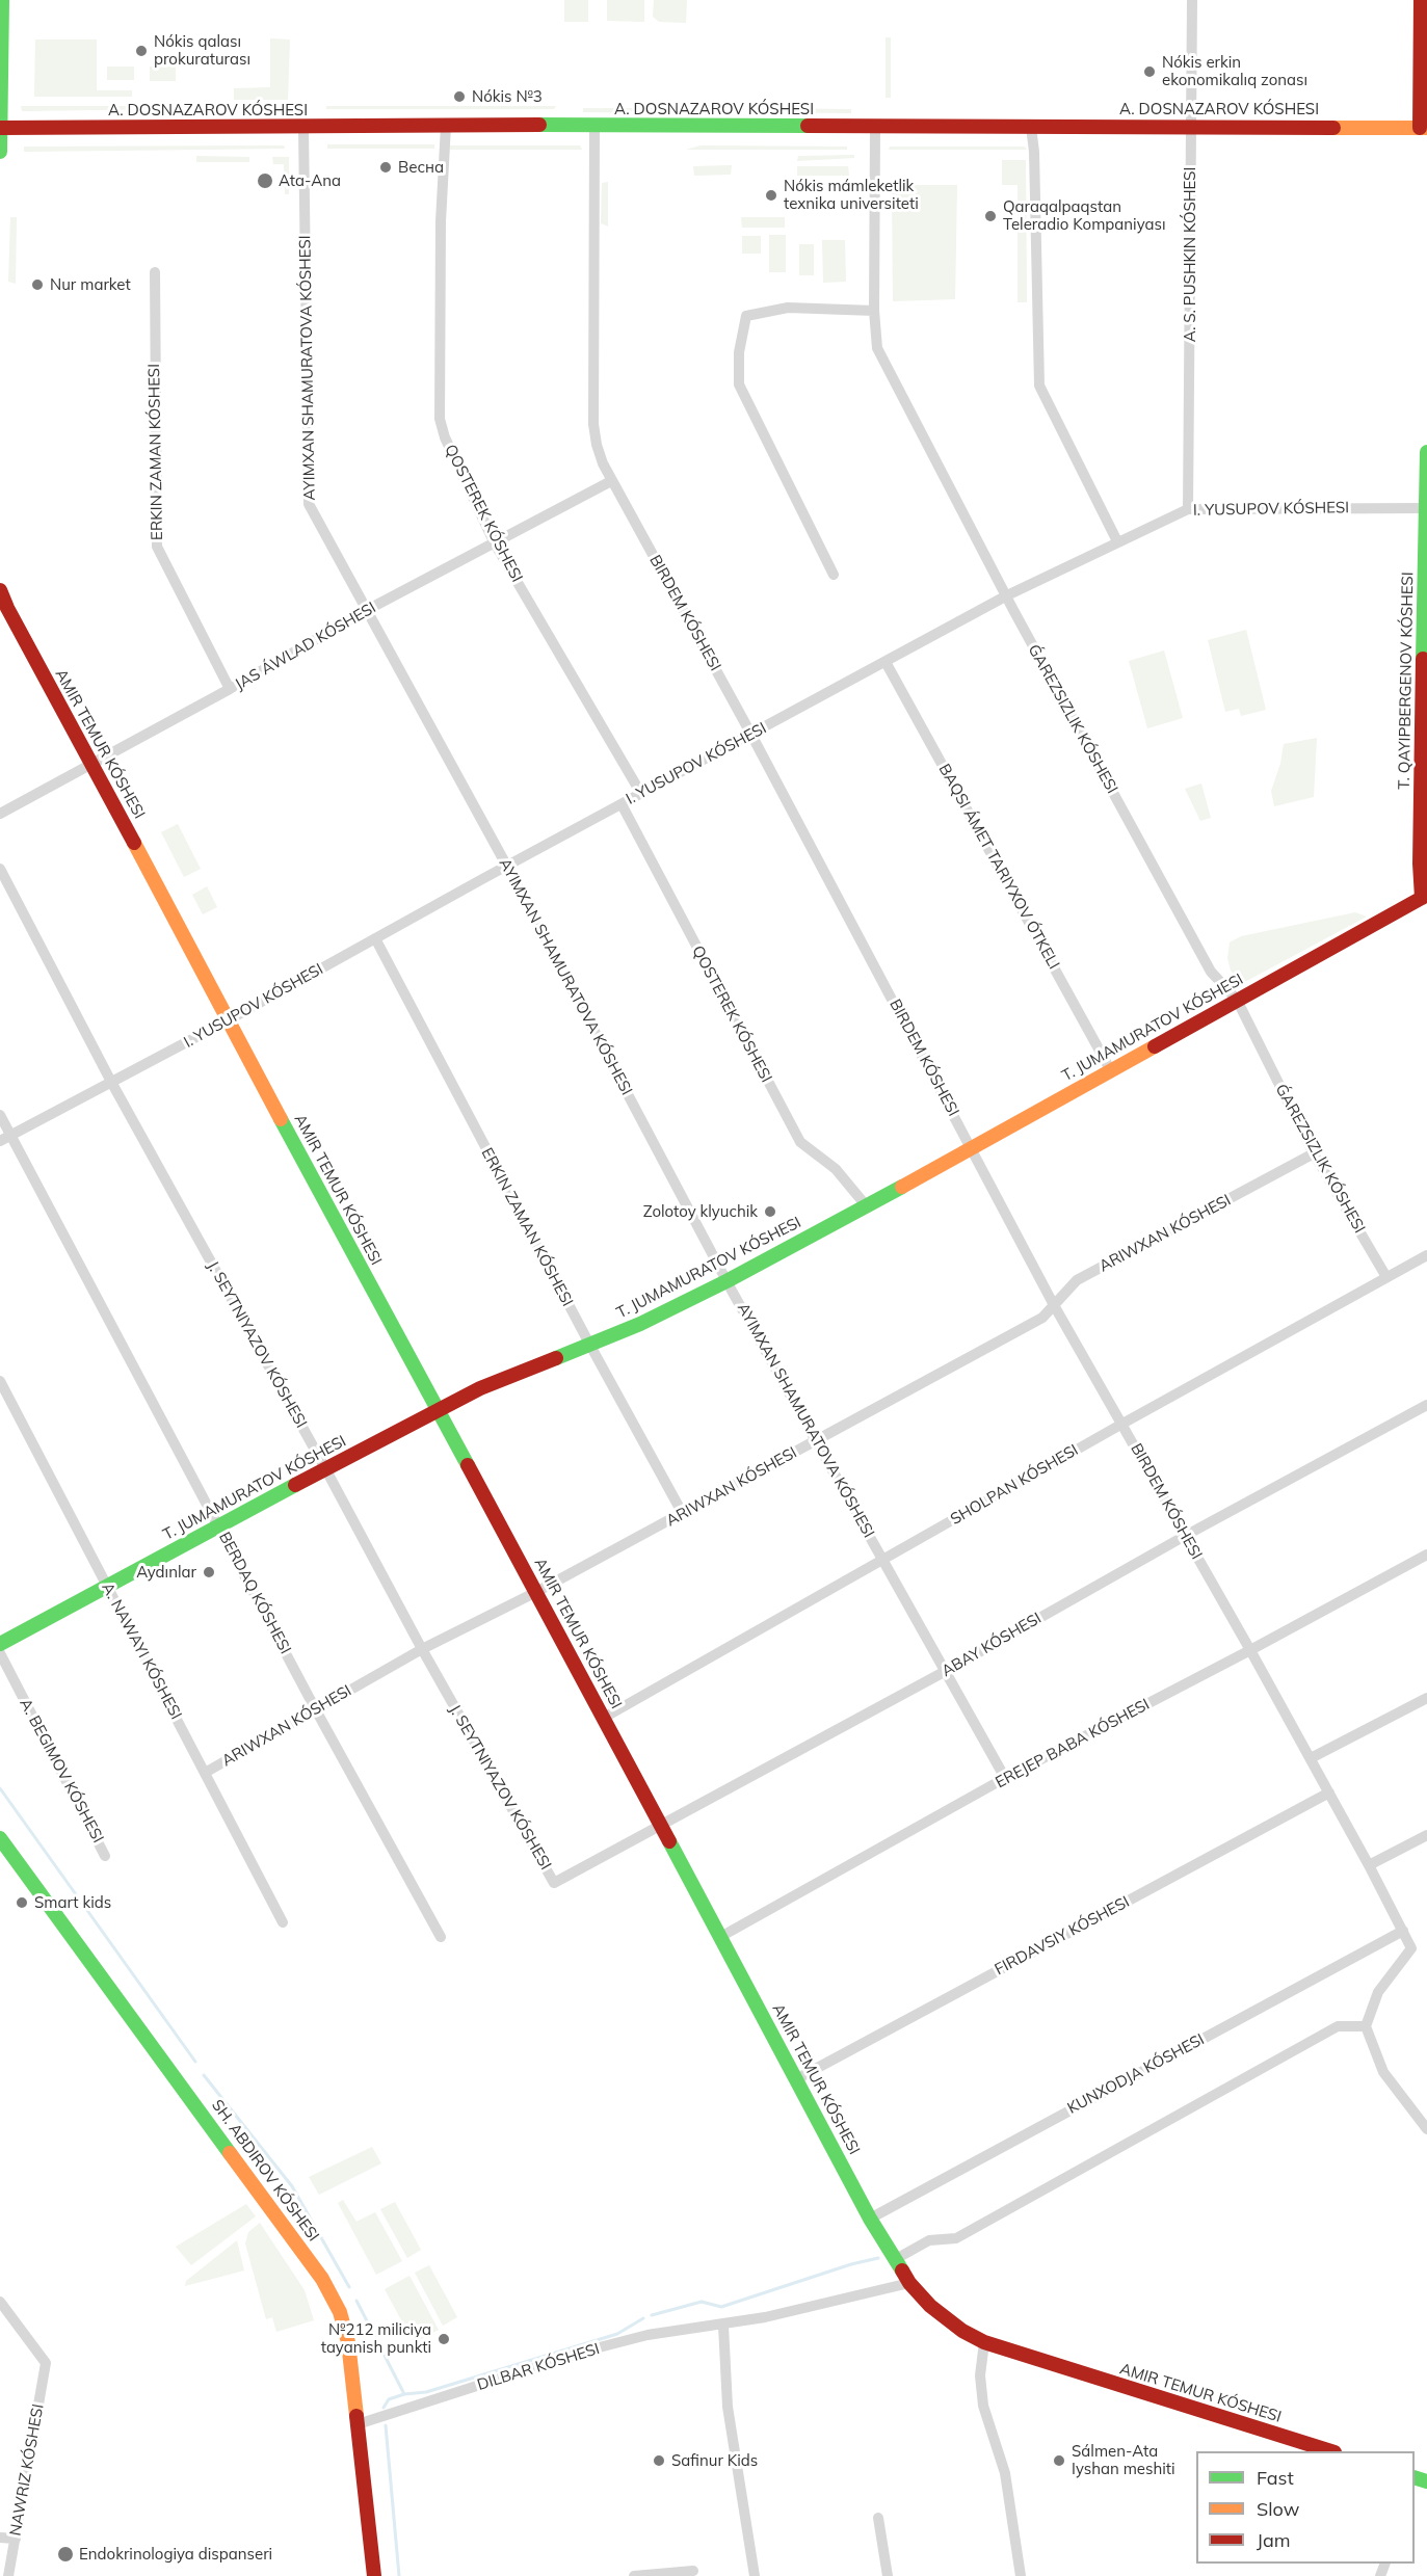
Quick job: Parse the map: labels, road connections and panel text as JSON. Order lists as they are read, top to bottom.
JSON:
{
  "streets": {
    "street": [
      "A. DOSNAZAROV KÓSHESI",
      "A. S. PUSHKIN KÓSHESI",
      "ERKIN ZAMAN KÓSHESI",
      "I. YUSUPOV KÓSHESI",
      "QOSTEREK KÓSHESI",
      "BIRDEM KÓSHESI",
      "JAS ÁWLAD KÓSHESI",
      "ǴAREZSIZLIK KÓSHESI",
      "AMIR TEMUR KÓSHESI",
      "T. JUMAMURATOV KÓSHESI",
      "J. SEYTNIYAZOV KÓSHESI",
      "SHOLPAN KÓSHESI",
      "BERDAQ KÓSHESI",
      "ABAY KÓSHESI",
      "EREJEP BABA KÓSHESI",
      "A. BEGIMOV KÓSHESI",
      "FIRDAVSIY KÓSHESI",
      "KUNXODJA KÓSHESI",
      "SH. ABDIROV KÓSHESI",
      "DILBAR KÓSHESI"
    ]
  },
  "crossings": [
    ["A. DOSNAZAROV KÓSHESI", "A. S. PUSHKIN KÓSHESI"],
    ["A. DOSNAZAROV KÓSHESI", "QOSTEREK KÓSHESI"],
    ["A. DOSNAZAROV KÓSHESI", "BIRDEM KÓSHESI"],
    ["A. DOSNAZAROV KÓSHESI", "ǴAREZSIZLIK KÓSHESI"],
    ["A. S. PUSHKIN KÓSHESI", "I. YUSUPOV KÓSHESI"],
    ["ERKIN ZAMAN KÓSHESI", "I. YUSUPOV KÓSHESI"],
    ["ERKIN ZAMAN KÓSHESI", "JAS ÁWLAD KÓSHESI"],
    ["ERKIN ZAMAN KÓSHESI", "T. JUMAMURATOV KÓSHESI"],
    ["I. YUSUPOV KÓSHESI", "QOSTEREK KÓSHESI"],
    ["I. YUSUPOV KÓSHESI", "BIRDEM KÓSHESI"],
    ["I. YUSUPOV KÓSHESI", "ǴAREZSIZLIK KÓSHESI"],
    ["I. YUSUPOV KÓSHESI", "AMIR TEMUR KÓSHESI"],
    ["I. YUSUPOV KÓSHESI", "J. SEYTNIYAZOV KÓSHESI"],
    ["I. YUSUPOV KÓSHESI", "BERDAQ KÓSHESI"],
    ["QOSTEREK KÓSHESI", "JAS ÁWLAD KÓSHESI"],
    ["QOSTEREK KÓSHESI", "T. JUMAMURATOV KÓSHESI"],
    ["BIRDEM KÓSHESI", "JAS ÁWLAD KÓSHESI"],
    ["BIRDEM KÓSHESI", "T. JUMAMURATOV KÓSHESI"],
    ["BIRDEM KÓSHESI", "SHOLPAN KÓSHESI"],
    ["BIRDEM KÓSHESI", "ABAY KÓSHESI"],
    ["BIRDEM KÓSHESI", "EREJEP BABA KÓSHESI"],
    ["BIRDEM KÓSHESI", "FIRDAVSIY KÓSHESI"],
    ["BIRDEM KÓSHESI", "KUNXODJA KÓSHESI"],
    ["JAS ÁWLAD KÓSHESI", "AMIR TEMUR KÓSHESI"],
    ["ǴAREZSIZLIK KÓSHESI", "T. JUMAMURATOV KÓSHESI"],
    ["ǴAREZSIZLIK KÓSHESI", "SHOLPAN KÓSHESI"],
    ["AMIR TEMUR KÓSHESI", "T. JUMAMURATOV KÓSHESI"],
    ["AMIR TEMUR KÓSHESI", "SHOLPAN KÓSHESI"],
    ["AMIR TEMUR KÓSHESI", "ABAY KÓSHESI"],
    ["AMIR TEMUR KÓSHESI", "EREJEP BABA KÓSHESI"],
    ["AMIR TEMUR KÓSHESI", "FIRDAVSIY KÓSHESI"],
    ["AMIR TEMUR KÓSHESI", "KUNXODJA KÓSHESI"],
    ["AMIR TEMUR KÓSHESI", "DILBAR KÓSHESI"],
    ["T. JUMAMURATOV KÓSHESI", "J. SEYTNIYAZOV KÓSHESI"],
    ["T. JUMAMURATOV KÓSHESI", "BERDAQ KÓSHESI"],
    ["J. SEYTNIYAZOV KÓSHESI", "ABAY KÓSHESI"],
    ["SH. ABDIROV KÓSHESI", "DILBAR KÓSHESI"]
  ],
  "places": [
    "Nókis qalası prokuraturası",
    "Nókis erkin ekonomikalıq zonası",
    "Nókis №3",
    "Весна",
    "Ata-Ana",
    "Nókis mámleketlik texnika universiteti",
    "Qaraqalpaqstan Teleradio Kompaniyası",
    "Nur market",
    "Zolotoy klyuchik",
    "Aydınlar",
    "Smart kids",
    "№212 miliciya tayanish punkti",
    "Safinur Kids",
    "Sálmen-Ata Iyshan meshiti",
    "Endokrinologiya dispanseri"
  ],
  "legend": ["Fast", "Slow", "Jam"]
}
